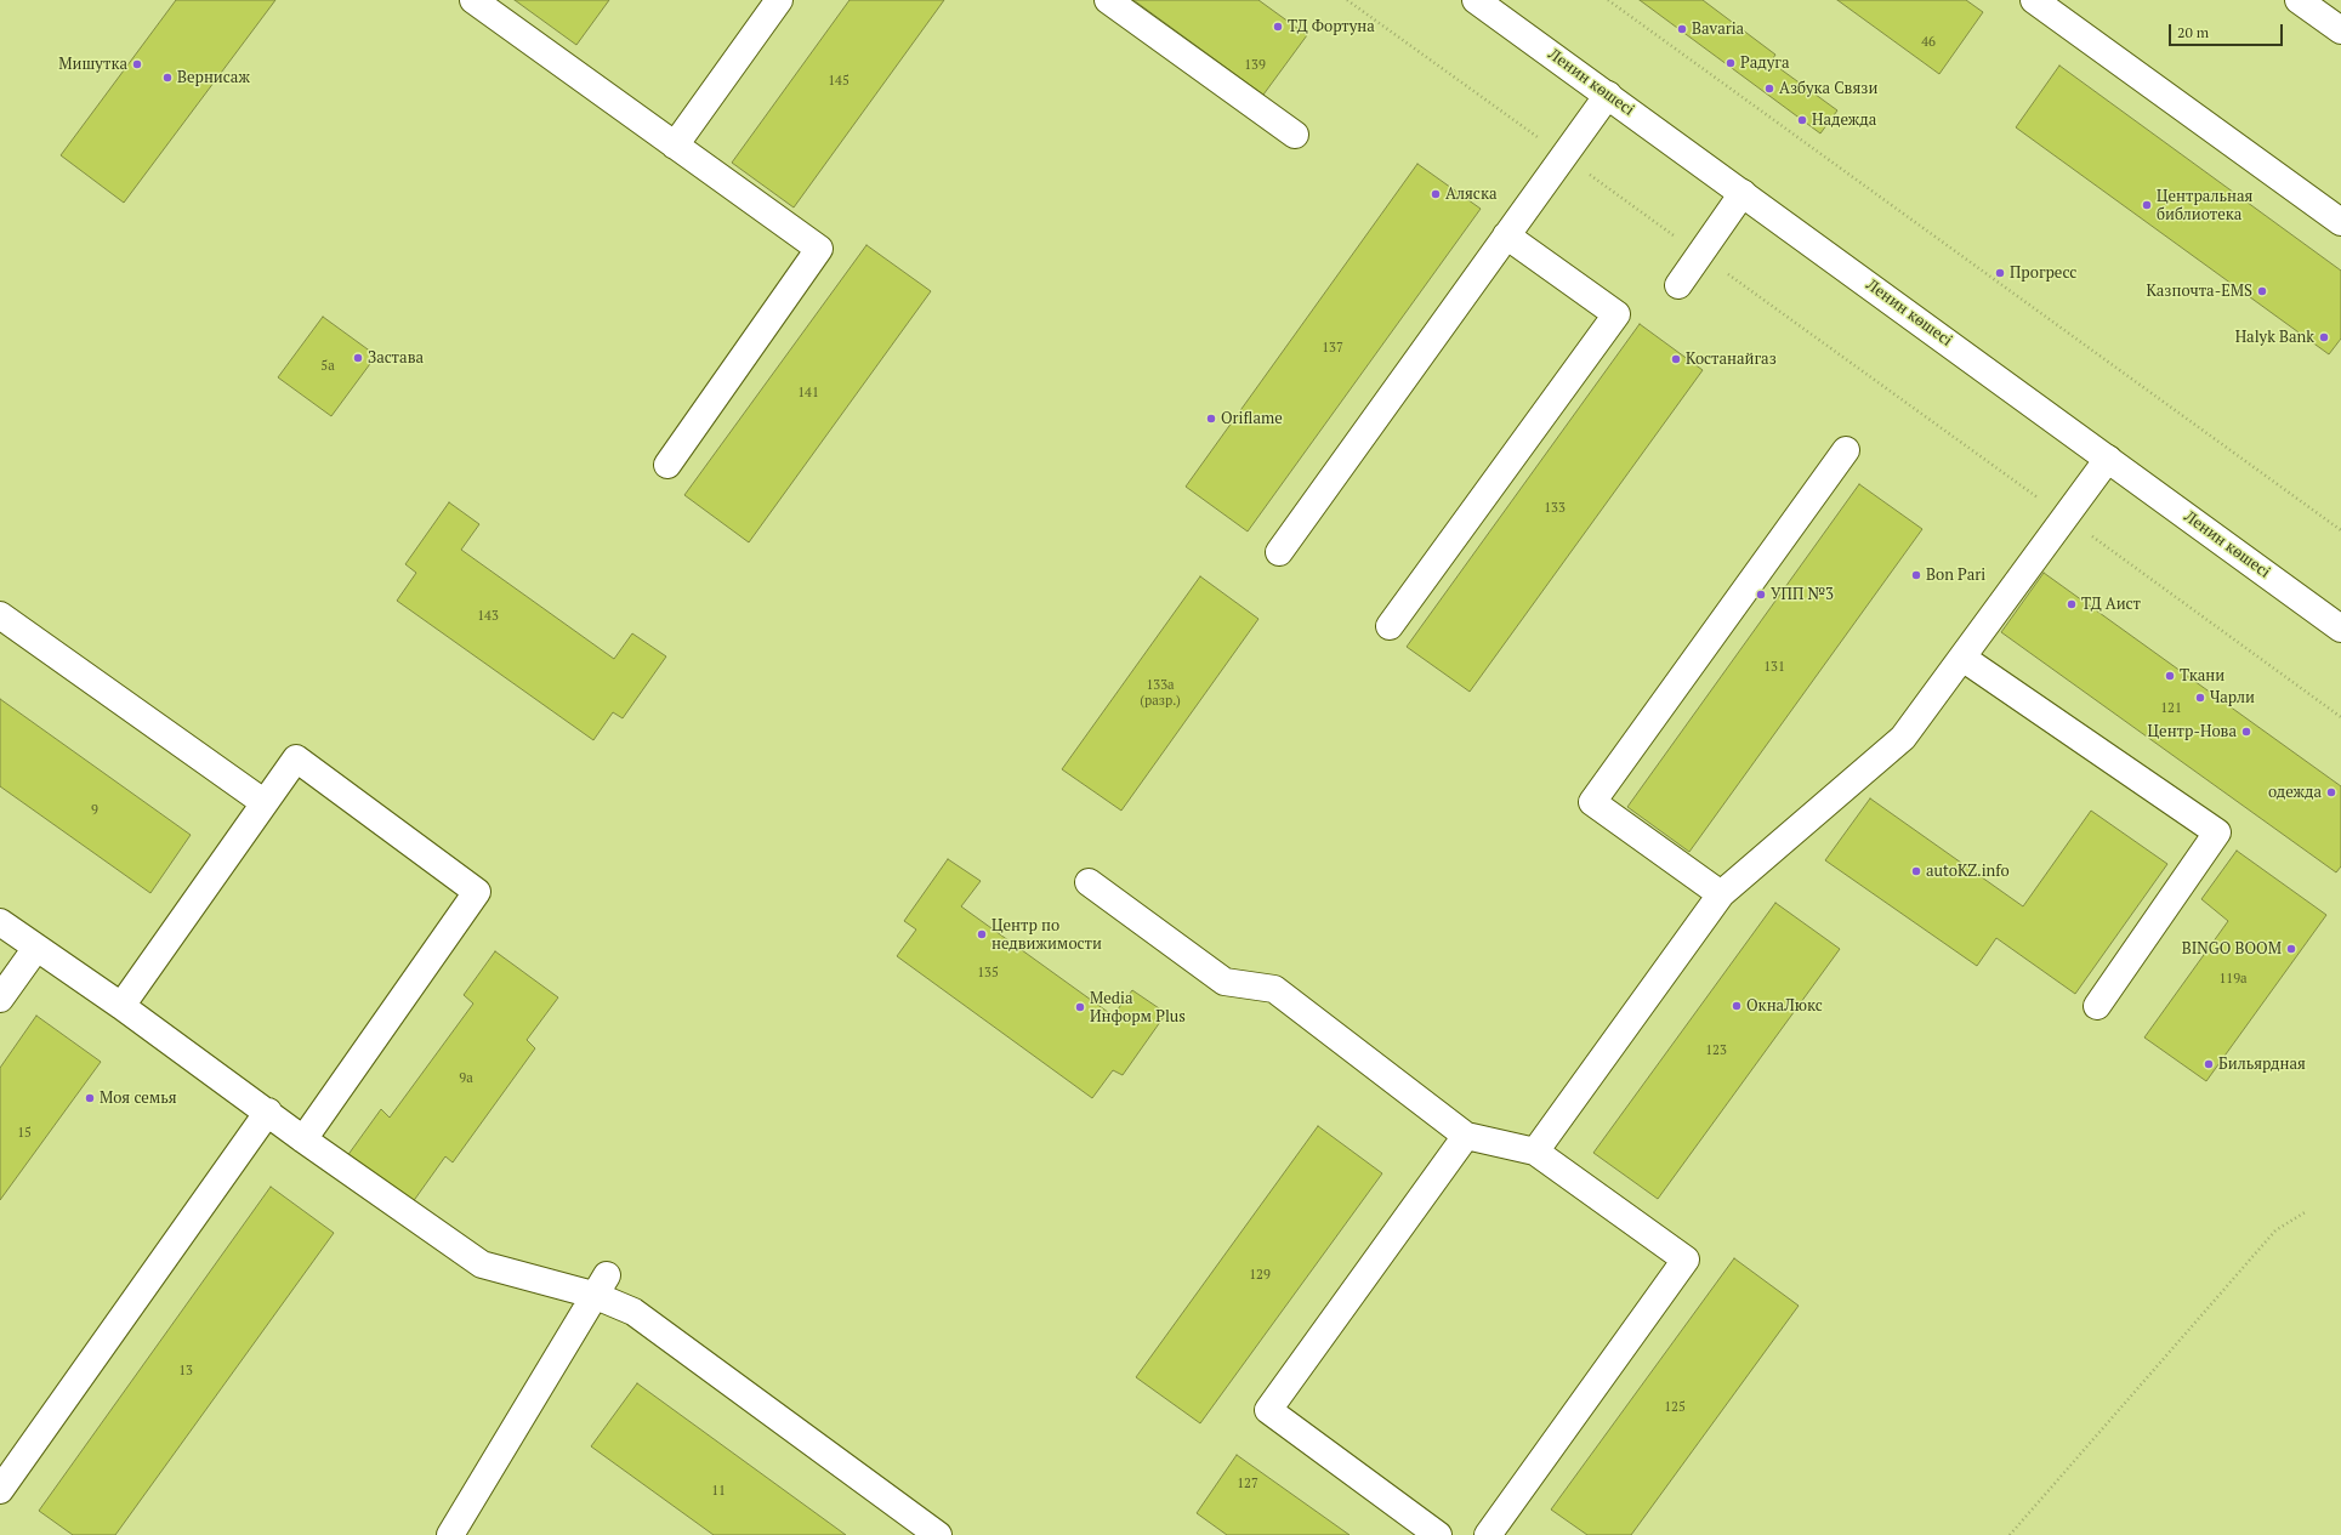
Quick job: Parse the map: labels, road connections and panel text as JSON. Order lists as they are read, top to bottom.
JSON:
{
  "streets": {
    "main road": ["Ленин көшесі"]
  },
  "places": [
    "ТД Фортуна",
    "Bavaria",
    "Радуга",
    "Мишутка",
    "Вернисаж",
    "Азбука Связи",
    "Надежда",
    "Аляска",
    "Центральная библиотека",
    "Прогресс",
    "Казпочта-EMS",
    "Halyk Bank",
    "Застава",
    "Костанайгаз",
    "Oriflame",
    "Bon Pari",
    "УПП №3",
    "ТД Аист",
    "Ткани",
    "Чарли",
    "Центр-Нова",
    "одежда",
    "autoKZ.info",
    "Центр по недвижимости",
    "BINGO BOOM",
    "ОкнаЛюкс",
    "Media Информ Plus",
    "Бильярдная",
    "Моя семья"
  ],
  "house_numbers": [
    "46",
    "139",
    "145",
    "137",
    "5а",
    "141",
    "133",
    "143",
    "131",
    "133а (разр.)",
    "121",
    "9",
    "135",
    "119а",
    "123",
    "9а",
    "15",
    "129",
    "13",
    "125",
    "127",
    "11"
  ],
  "scale_bar": "20 m"
}
